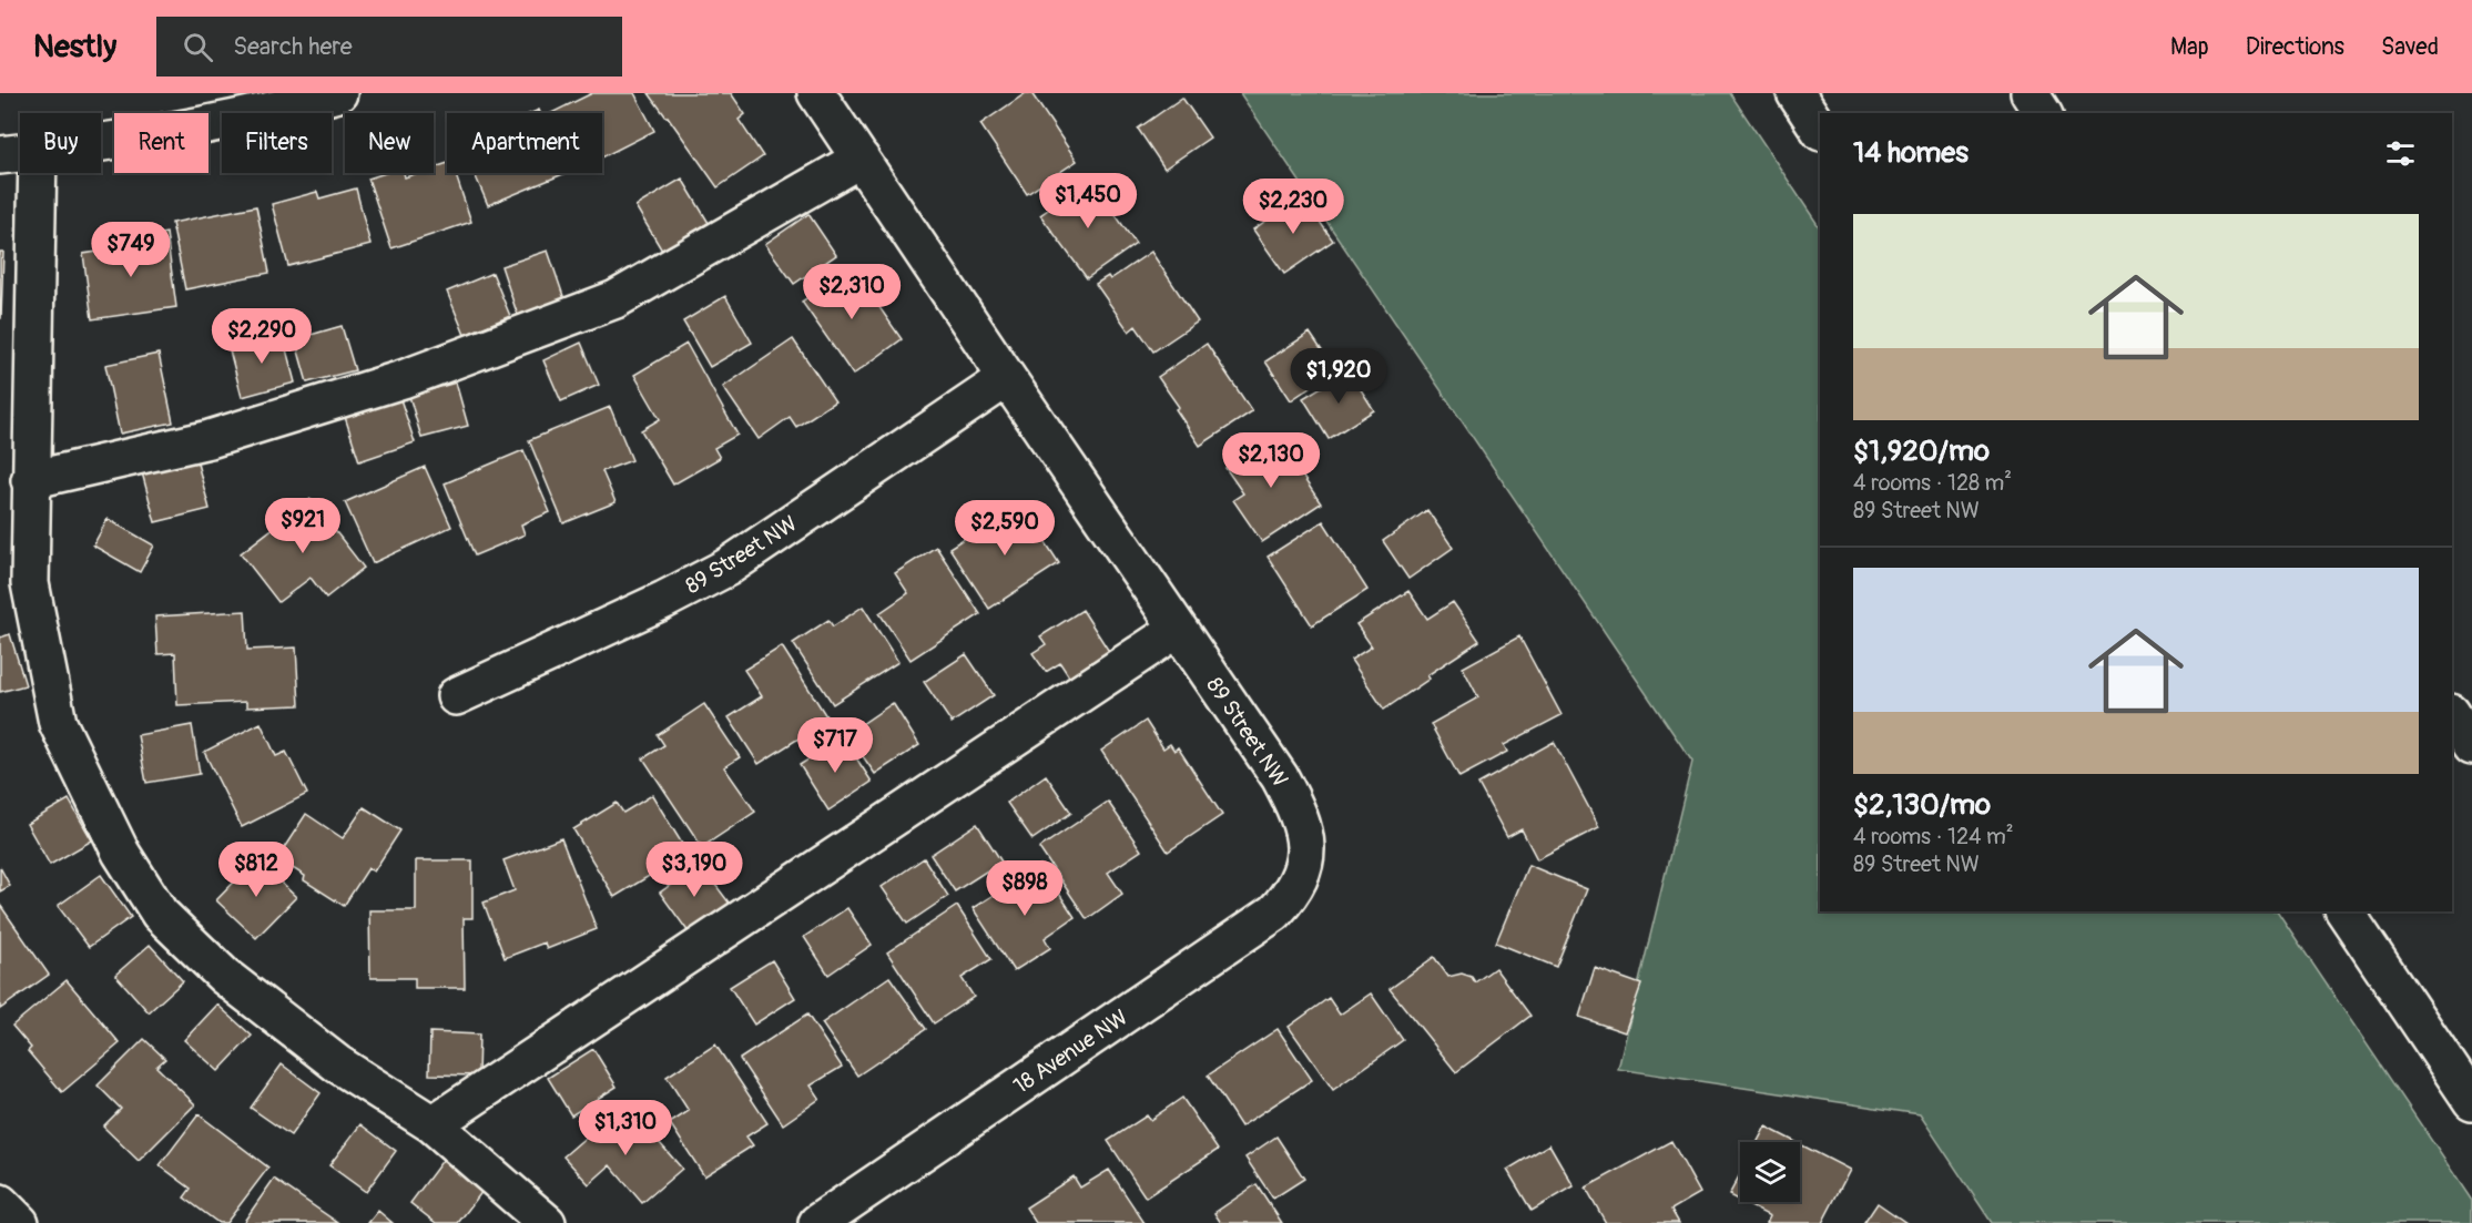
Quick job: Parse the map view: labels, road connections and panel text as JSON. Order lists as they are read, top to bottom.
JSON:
{
  "streets": {
    "street": ["89 Street NW", "18 Avenue NW"]
  },
  "crossings": [
    ["89 Street NW", "18 Avenue NW"]
  ],
  "page": {
    "header": "Nestly",
    "search": "Search here",
    "nav": ["Map", "Directions", "Saved"],
    "chip": [
      "Buy",
      "Rent",
      "Filters",
      "New",
      "Apartment"
    ],
    "heading": "14 homes",
    "price": [
      "$1,450",
      "$2,230",
      "$749",
      "$2,310",
      "$2,290",
      "$1,920",
      "$2,130",
      "$921",
      "$2,590",
      "$717",
      "$812",
      "$3,190",
      "$898",
      "$1,310"
    ],
    "list": [
      {
        "name": "$1,920/mo",
        "note": "4 rooms · 128 m² · 89 Street NW"
      },
      {
        "name": "$2,130/mo",
        "note": "4 rooms · 124 m² · 89 Street NW"
      }
    ]
  }
}
